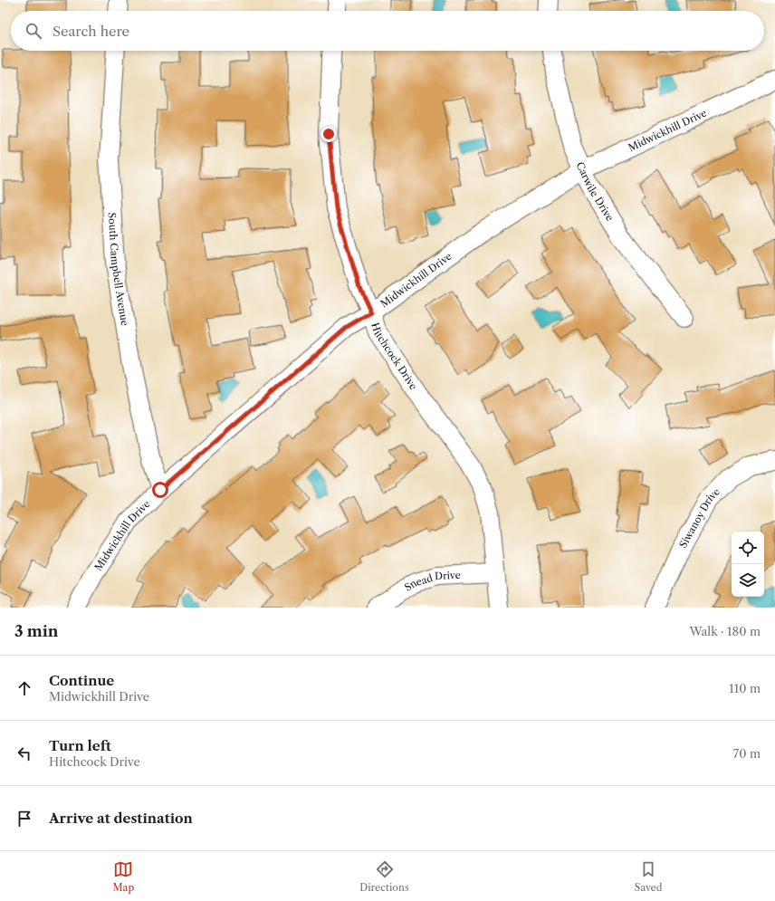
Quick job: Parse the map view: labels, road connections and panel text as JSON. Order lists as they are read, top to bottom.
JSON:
{
  "streets": {
    "street": [
      "Midwickhill Drive",
      "Carwile Drive",
      "South Campbell Avenue",
      "Hitchcock Drive",
      "Siwanoy Drive",
      "Snead Drive"
    ]
  },
  "crossings": [
    ["Midwickhill Drive", "Carwile Drive"],
    ["Midwickhill Drive", "South Campbell Avenue"],
    ["Midwickhill Drive", "Hitchcock Drive"],
    ["Hitchcock Drive", "Snead Drive"]
  ],
  "page": {
    "search": "Search here",
    "heading": ["3 min", "Walk · 180 m"],
    "list": [
      ["Continue", "Midwickhill Drive", "110 m"],
      ["Turn left", "Hitchcock Drive", "70 m"],
      "Arrive at destination"
    ],
    "nav": ["Map", "Directions", "Saved"]
  }
}
